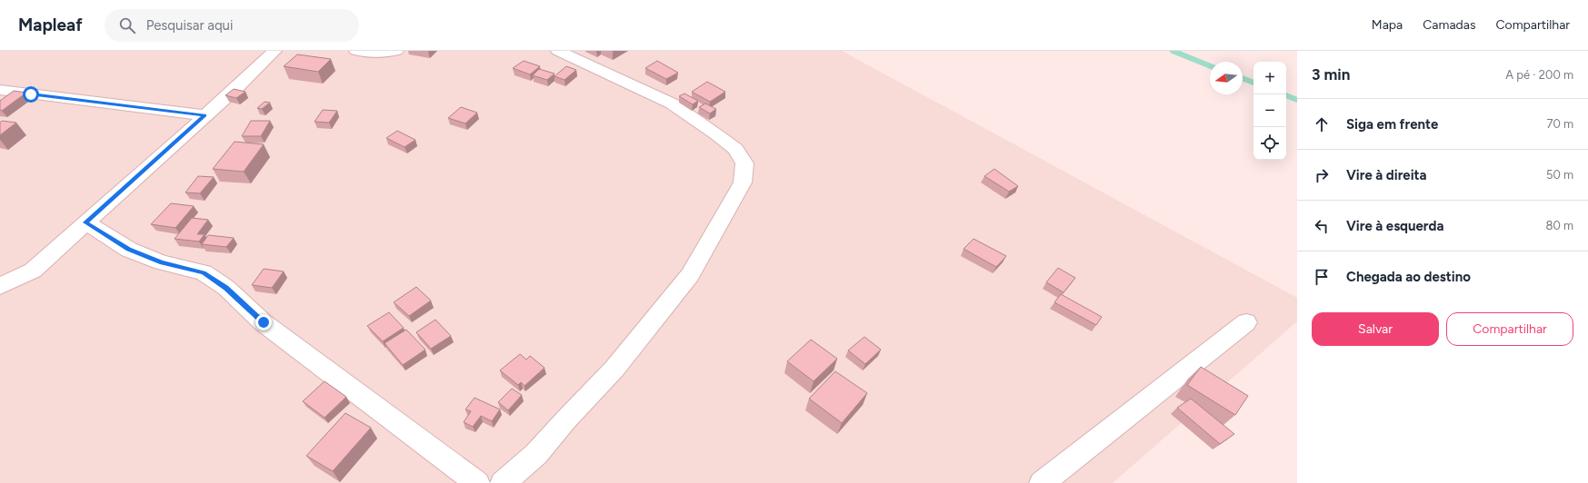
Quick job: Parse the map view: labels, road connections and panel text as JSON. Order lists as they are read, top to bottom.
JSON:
{
  "north": "left",
  "page": {
    "header": "Mapleaf",
    "search": "Pesquisar aqui",
    "nav": ["Mapa", "Camadas", "Compartilhar"],
    "heading": ["3 min", "A pé · 200 m"],
    "map_buttons": ["+", "−"],
    "list": [
      ["Siga em frente", "70 m"],
      ["Vire à direita", "50 m"],
      ["Vire à esquerda", "80 m"],
      "Chegada ao destino"
    ],
    "buttons": ["Salvar", "Compartilhar"]
  }
}
